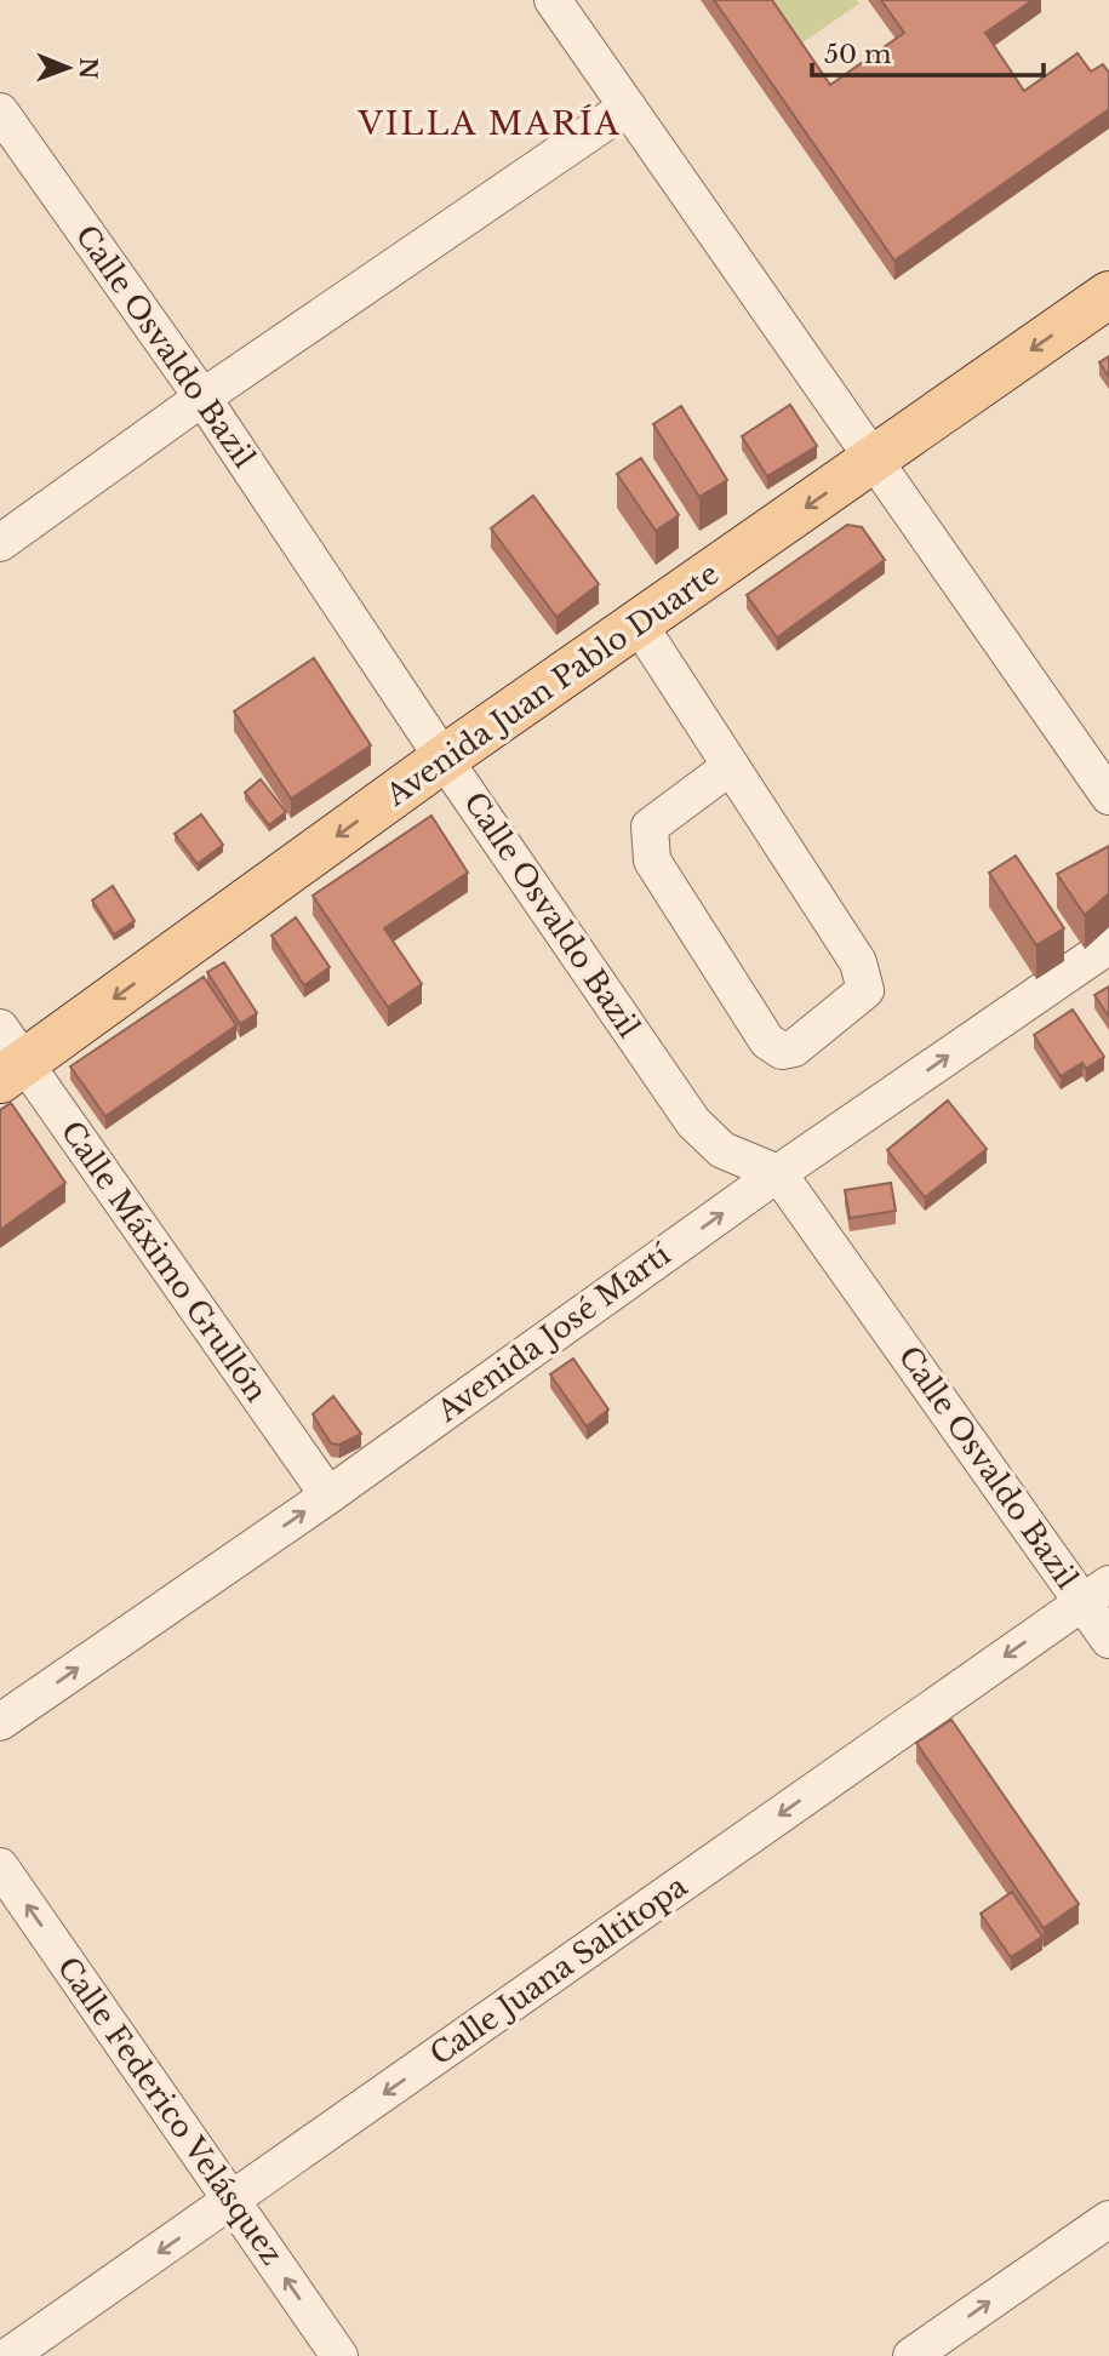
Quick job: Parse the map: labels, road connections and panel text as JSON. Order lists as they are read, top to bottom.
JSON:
{
  "streets": {
    "main road": ["Avenida Juan Pablo Duarte"],
    "street": [
      "Calle Osvaldo Bazil",
      "Calle Máximo Grullón",
      "Avenida José Martí",
      "Calle Juana Saltitopa",
      "Calle Federico Velásquez"
    ]
  },
  "crossings": [
    ["Calle Osvaldo Bazil", "Avenida Juan Pablo Duarte"],
    ["Calle Osvaldo Bazil", "Avenida José Martí"],
    ["Calle Osvaldo Bazil", "Calle Juana Saltitopa"],
    ["Avenida Juan Pablo Duarte", "Calle Máximo Grullón"],
    ["Calle Máximo Grullón", "Avenida José Martí"],
    ["Calle Juana Saltitopa", "Calle Federico Velásquez"]
  ],
  "one_way": [
    "Avenida Juan Pablo Duarte",
    "Avenida José Martí",
    "Calle Juana Saltitopa",
    "Calle Federico Velásquez"
  ],
  "districts": ["VILLA MARÍA"],
  "scale_bar": "50 m",
  "north": "right"
}
